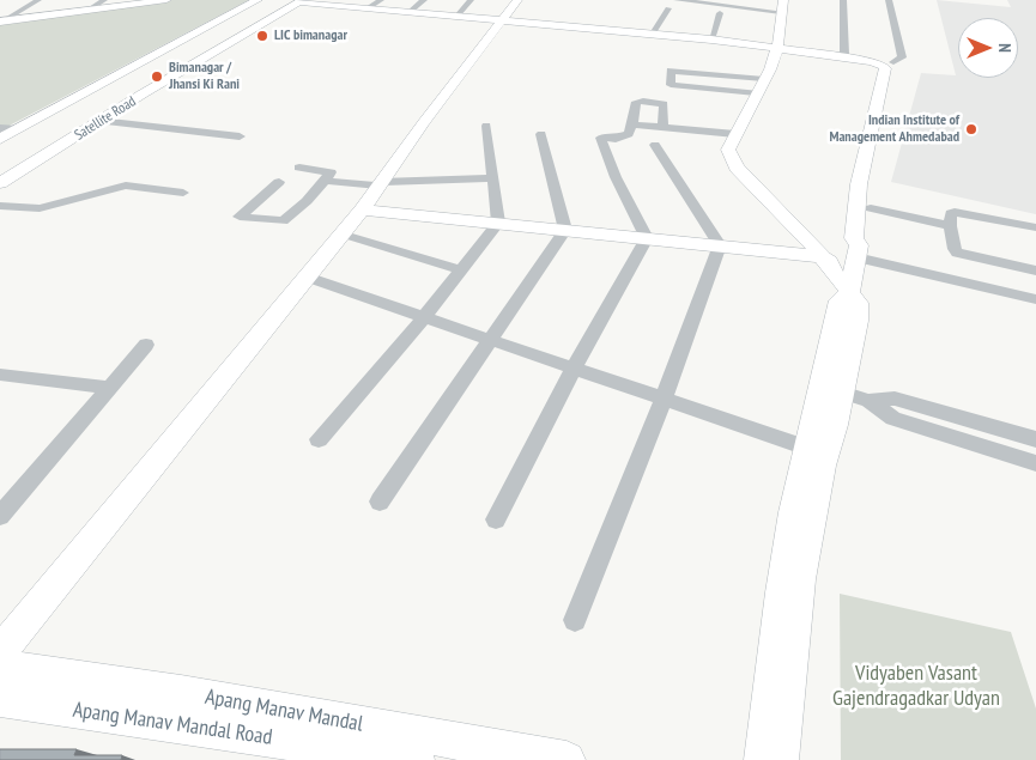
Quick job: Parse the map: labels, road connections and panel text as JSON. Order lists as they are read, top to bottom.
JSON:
{
  "streets": {
    "street": ["Satellite Road", "Apang Manav Mandal", "Apang Manav Mandal Road"]
  },
  "parks": ["Vidyaben Vasant Gajendragadkar Udyan"],
  "places": ["LIC bimanagar", "Bimanagar / Jhansi Ki Rani", "Indian Institute of Management Ahmedabad"],
  "north": "right"
}
